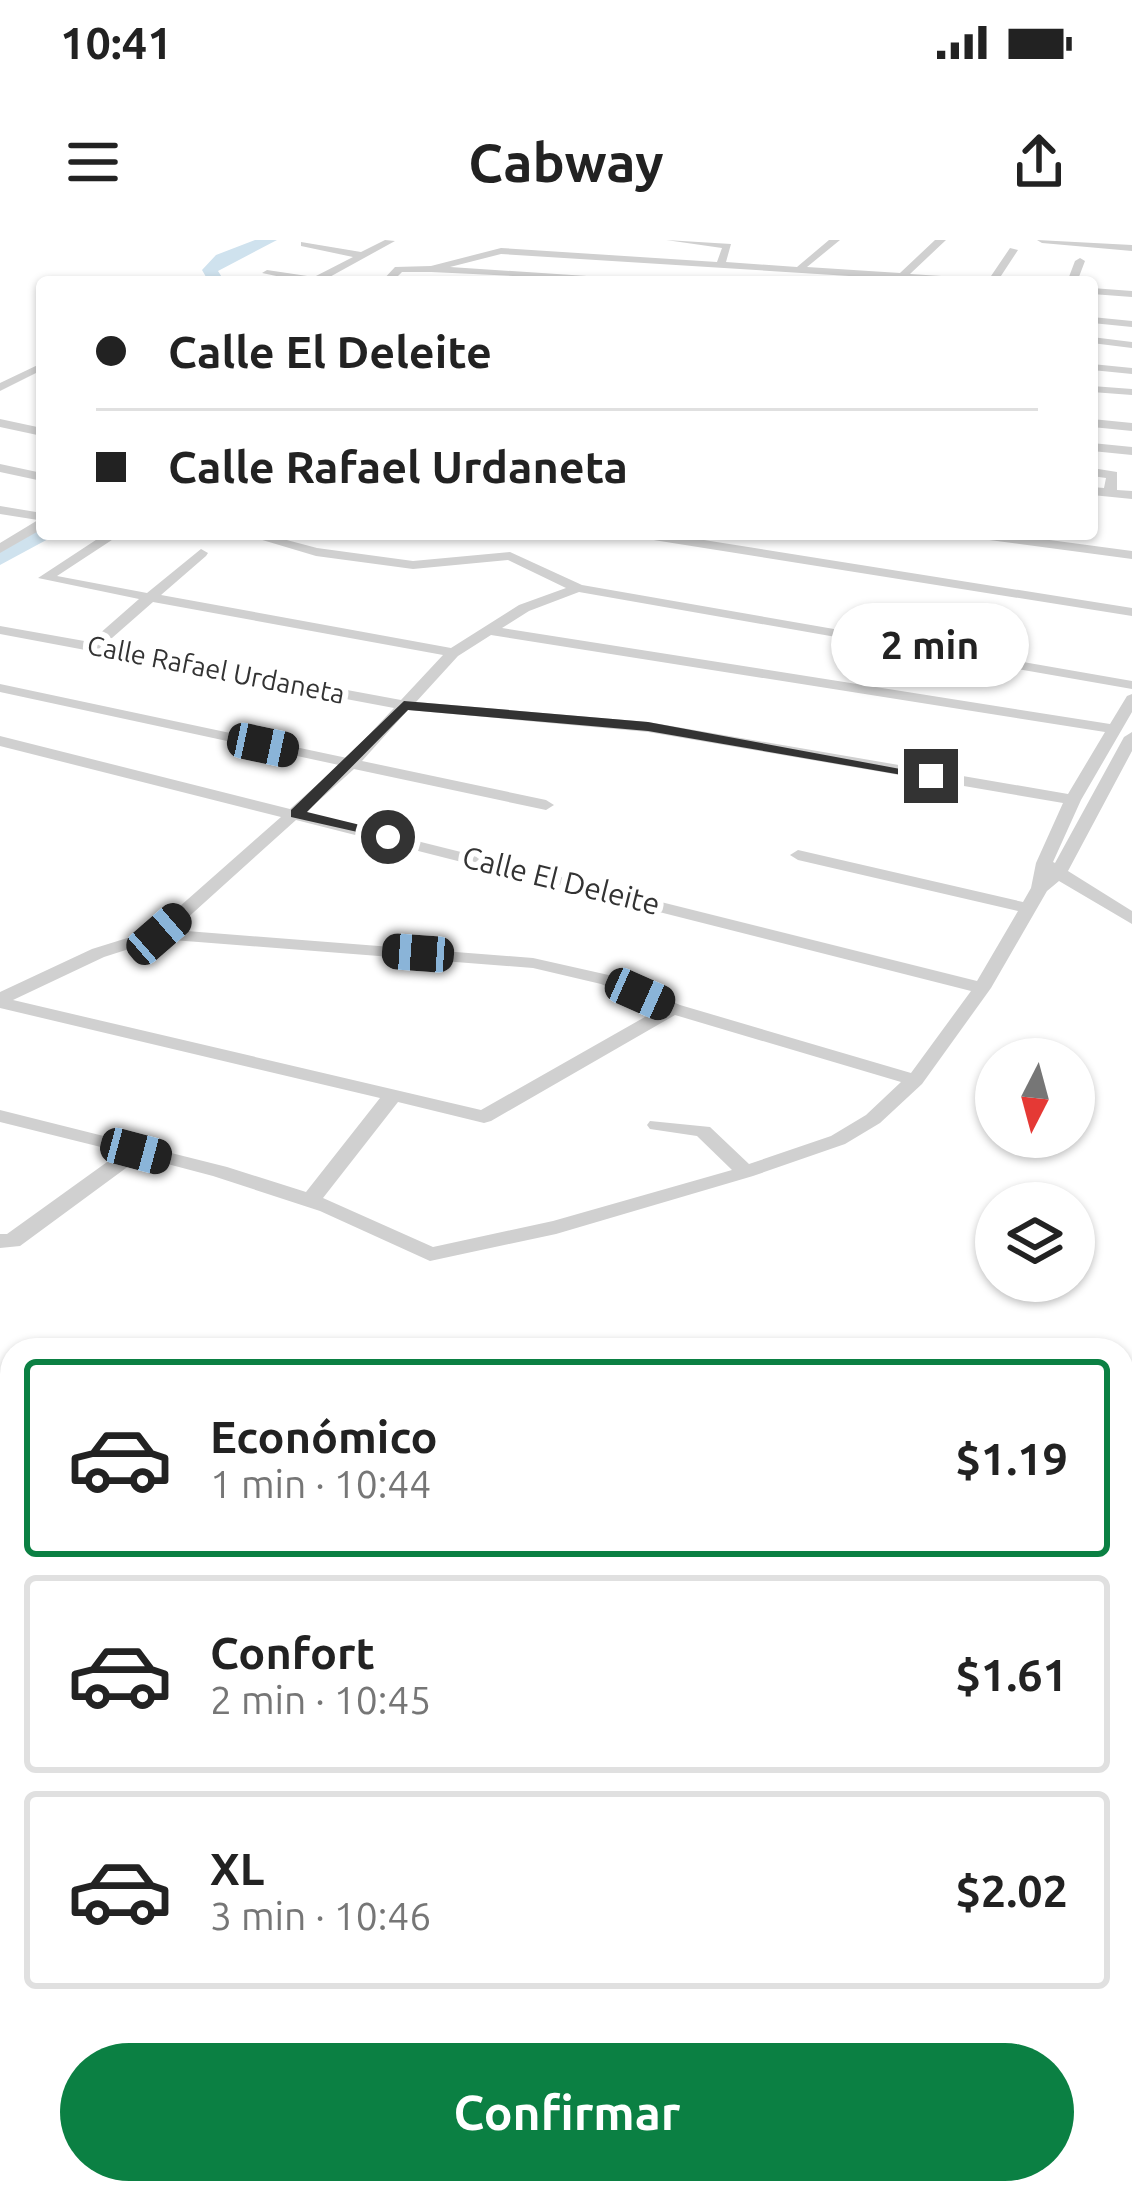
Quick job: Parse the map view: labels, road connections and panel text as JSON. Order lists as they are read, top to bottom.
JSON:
{
  "streets": {
    "street": ["Calle Rafael Urdaneta", "Calle El Deleite"]
  },
  "north": "bottom",
  "page": {
    "status": "10:41",
    "header": "Cabway",
    "banner": ["Calle El Deleite", "Calle Rafael Urdaneta"],
    "bubble": "2 min",
    "list": [
      {
        "name": "Económico",
        "note": "1 min · 10:44",
        "value": "$1.19"
      },
      {
        "name": "Confort",
        "note": "2 min · 10:45",
        "value": "$1.61"
      },
      {
        "name": "XL",
        "note": "3 min · 10:46",
        "value": "$2.02"
      }
    ],
    "buttons": "Confirmar"
  }
}
